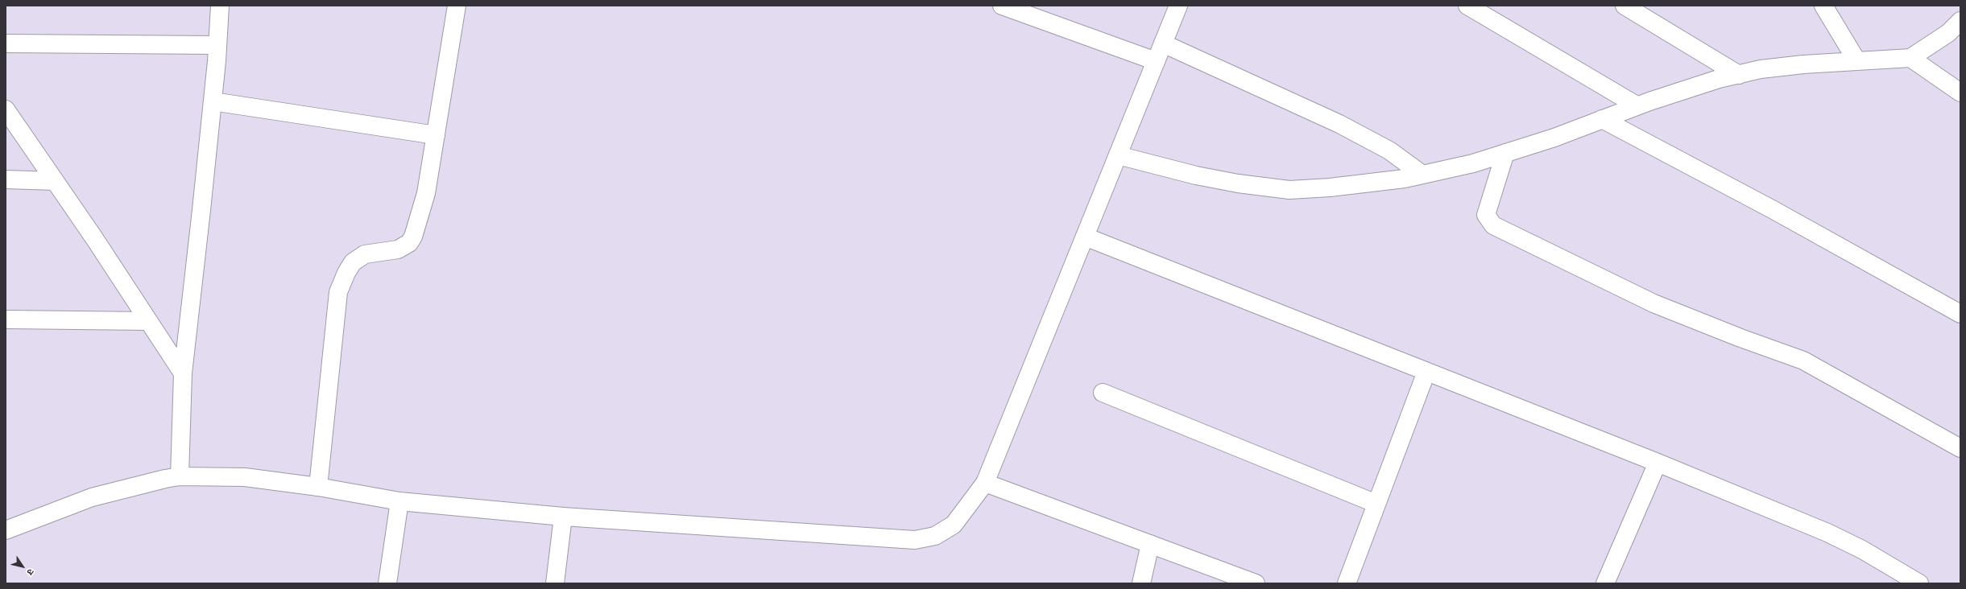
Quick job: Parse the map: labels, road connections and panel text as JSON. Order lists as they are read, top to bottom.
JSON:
{
  "north": "bottom right"
}
